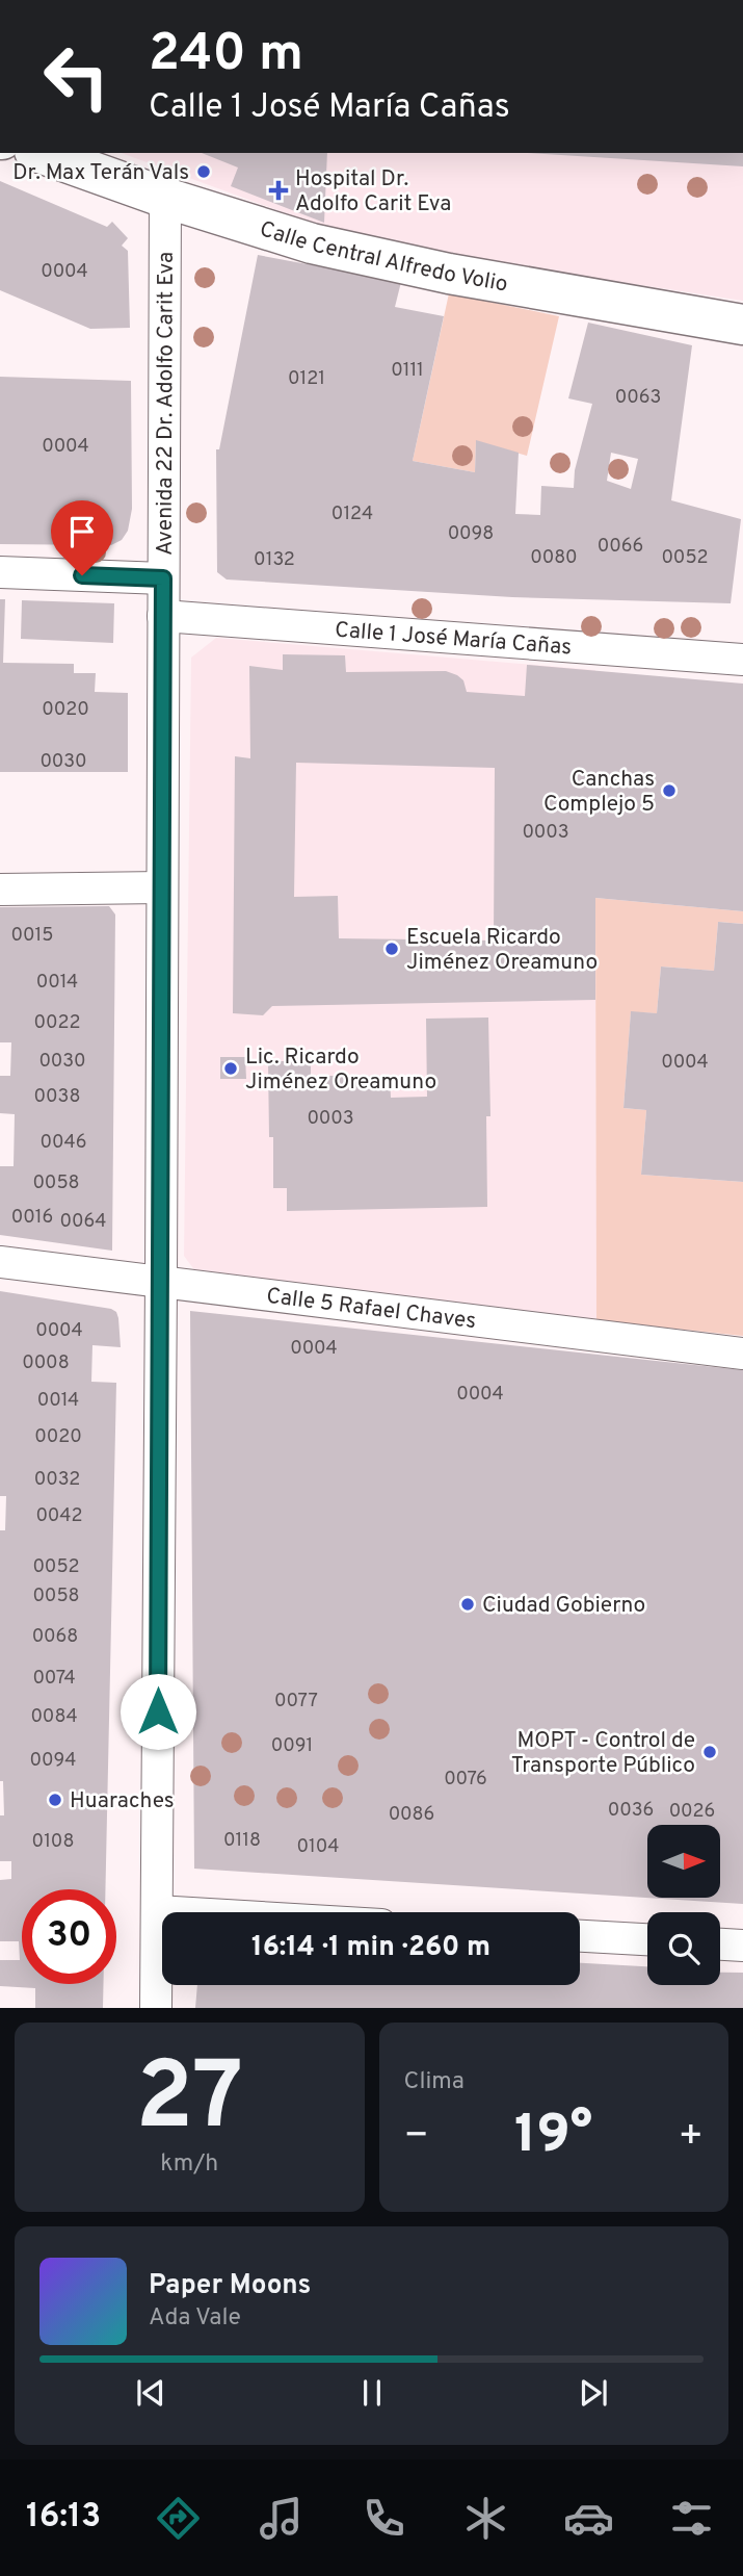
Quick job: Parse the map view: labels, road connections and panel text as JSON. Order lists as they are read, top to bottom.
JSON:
{
  "streets": {
    "main road": ["Calle Central Alfredo Volio"],
    "street": ["Avenida 22 Dr. Adolfo Carit Eva", "Calle 1 José María Cañas", "Calle 5 Rafael Chaves"]
  },
  "crossings": [
    ["Calle Central Alfredo Volio", "Avenida 22 Dr. Adolfo Carit Eva"],
    ["Avenida 22 Dr. Adolfo Carit Eva", "Calle 1 José María Cañas"],
    ["Avenida 22 Dr. Adolfo Carit Eva", "Calle 5 Rafael Chaves"]
  ],
  "places": {
    "other": [
      "Dr. Max Terán Vals",
      "Canchas Complejo 5",
      "Escuela Ricardo Jiménez Oreamuno",
      "Lic. Ricardo Jiménez Oreamuno",
      "Ciudad Gobierno",
      "MOPT - Control de Transporte Público",
      "Huaraches"
    ],
    "health": ["Hospital Dr. Adolfo Carit Eva"]
  },
  "house_numbers": [
    "0004",
    "0111",
    "0121",
    "0063",
    "0004",
    "0124",
    "0098",
    "0066",
    "0080",
    "0052",
    "0132",
    "0020",
    "0030",
    "0003",
    "0015",
    "0014",
    "0022",
    "0030",
    "0004",
    "0038",
    "0003",
    "0046",
    "0058",
    "0016",
    "0064",
    "0004",
    "0004",
    "0008",
    "0004",
    "0014",
    "0020",
    "0032",
    "0042",
    "0052",
    "0058",
    "0068",
    "0074",
    "0077",
    "0084",
    "0091",
    "0094",
    "0076",
    "0036",
    "0026",
    "0086",
    "0118",
    "0108",
    "0104"
  ],
  "north": "right",
  "page": {
    "turn": ["240 m", "Calle 1 José María Cañas"],
    "limit": "30",
    "trip": "16:14 · 1 min · 260 m",
    "tile": [
      ["27", "km/h"],
      "Clima"
    ],
    "heat": ["−", "19°", "+"],
    "song": ["Paper Moons", "Ada Vale"],
    "tabs": "16:13"
  }
}
